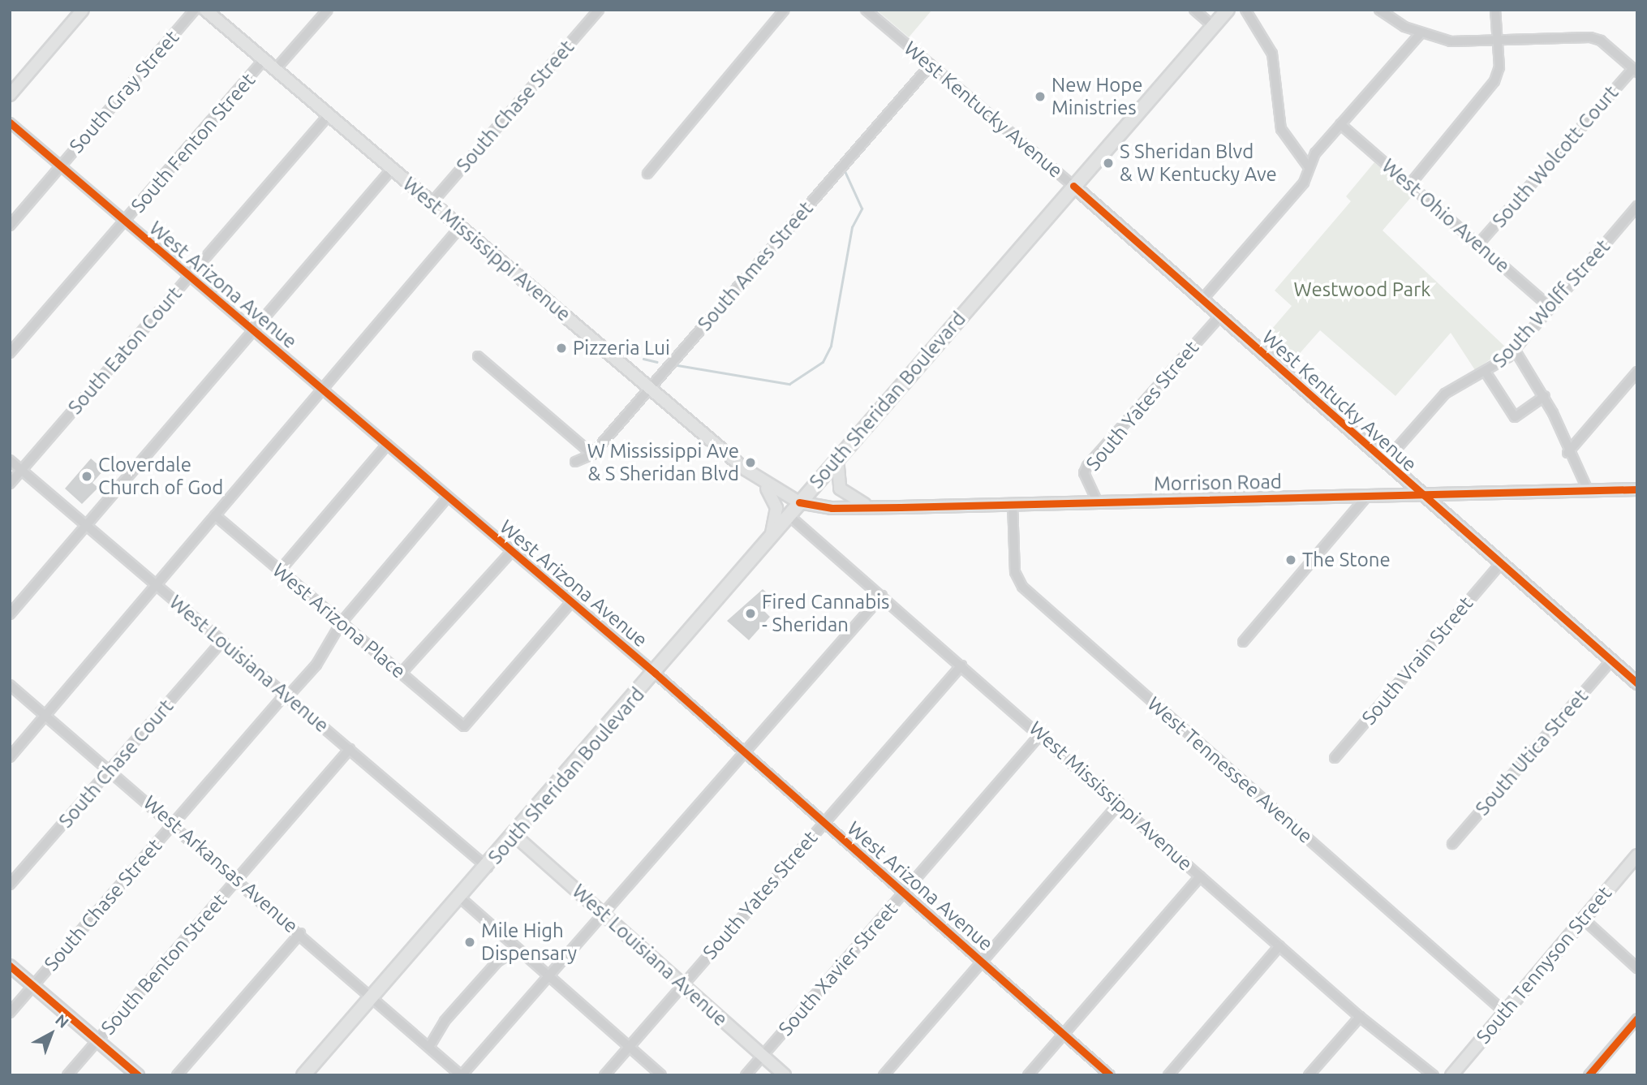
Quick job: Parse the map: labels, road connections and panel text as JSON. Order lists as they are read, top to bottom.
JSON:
{
  "streets": {
    "main road": [
      "West Kentucky Avenue",
      "West Mississippi Avenue",
      "South Sheridan Boulevard",
      "Morrison Road",
      "West Louisiana Avenue",
      "South Tennyson Street"
    ],
    "street": [
      "South Gray Street",
      "South Chase Street",
      "South Fenton Street",
      "South Wolcott Court",
      "West Ohio Avenue",
      "South Ames Street",
      "West Arizona Avenue",
      "South Wolff Street",
      "South Eaton Court",
      "South Yates Street",
      "West Arizona Place",
      "South Vrain Street",
      "South Utica Street",
      "South Chase Court",
      "West Tennessee Avenue",
      "West Arkansas Avenue",
      "South Benton Street",
      "South Xavier Street"
    ]
  },
  "crossings": [
    ["South Gray Street", "West Arizona Avenue"],
    ["South Chase Street", "West Mississippi Avenue"],
    ["South Chase Street", "West Arizona Avenue"],
    ["South Chase Street", "West Arizona Place"],
    ["South Chase Street", "West Louisiana Avenue"],
    ["South Chase Street", "West Arkansas Avenue"],
    ["West Kentucky Avenue", "South Ames Street"],
    ["West Kentucky Avenue", "South Wolff Street"],
    ["West Kentucky Avenue", "South Sheridan Boulevard"],
    ["West Kentucky Avenue", "South Yates Street"],
    ["West Kentucky Avenue", "Morrison Road"],
    ["West Kentucky Avenue", "South Vrain Street"],
    ["West Kentucky Avenue", "South Utica Street"],
    ["South Fenton Street", "West Mississippi Avenue"],
    ["South Fenton Street", "West Arizona Avenue"],
    ["South Wolcott Court", "West Ohio Avenue"],
    ["West Ohio Avenue", "South Wolff Street"],
    ["West Mississippi Avenue", "South Ames Street"],
    ["West Mississippi Avenue", "South Eaton Court"],
    ["West Mississippi Avenue", "South Sheridan Boulevard"],
    ["West Mississippi Avenue", "South Yates Street"],
    ["West Mississippi Avenue", "Morrison Road"],
    ["West Mississippi Avenue", "South Xavier Street"],
    ["West Arizona Avenue", "South Eaton Court"],
    ["West Arizona Avenue", "South Sheridan Boulevard"],
    ["West Arizona Avenue", "South Yates Street"],
    ["West Arizona Avenue", "West Arizona Place"],
    ["West Arizona Avenue", "South Xavier Street"],
    ["South Eaton Court", "West Louisiana Avenue"],
    ["South Sheridan Boulevard", "Morrison Road"],
    ["South Sheridan Boulevard", "West Louisiana Avenue"],
    ["South Sheridan Boulevard", "West Arkansas Avenue"],
    ["South Yates Street", "Morrison Road"],
    ["South Yates Street", "West Louisiana Avenue"],
    ["Morrison Road", "West Tennessee Avenue"],
    ["West Louisiana Avenue", "South Chase Court"],
    ["West Louisiana Avenue", "South Benton Street"],
    ["West Louisiana Avenue", "South Xavier Street"],
    ["South Chase Court", "West Arkansas Avenue"],
    ["West Tennessee Avenue", "South Tennyson Street"],
    ["West Arkansas Avenue", "South Benton Street"]
  ],
  "parks": ["Westwood Park"],
  "places": [
    "New Hope Ministries",
    "S Sheridan Blvd & W Kentucky Ave",
    "Pizzeria Lui",
    "W Mississippi Ave & S Sheridan Blvd",
    "Cloverdale Church of God",
    "The Stone",
    "Fired Cannabis - Sheridan",
    "Mile High Dispensary"
  ],
  "north": "top right"
}
